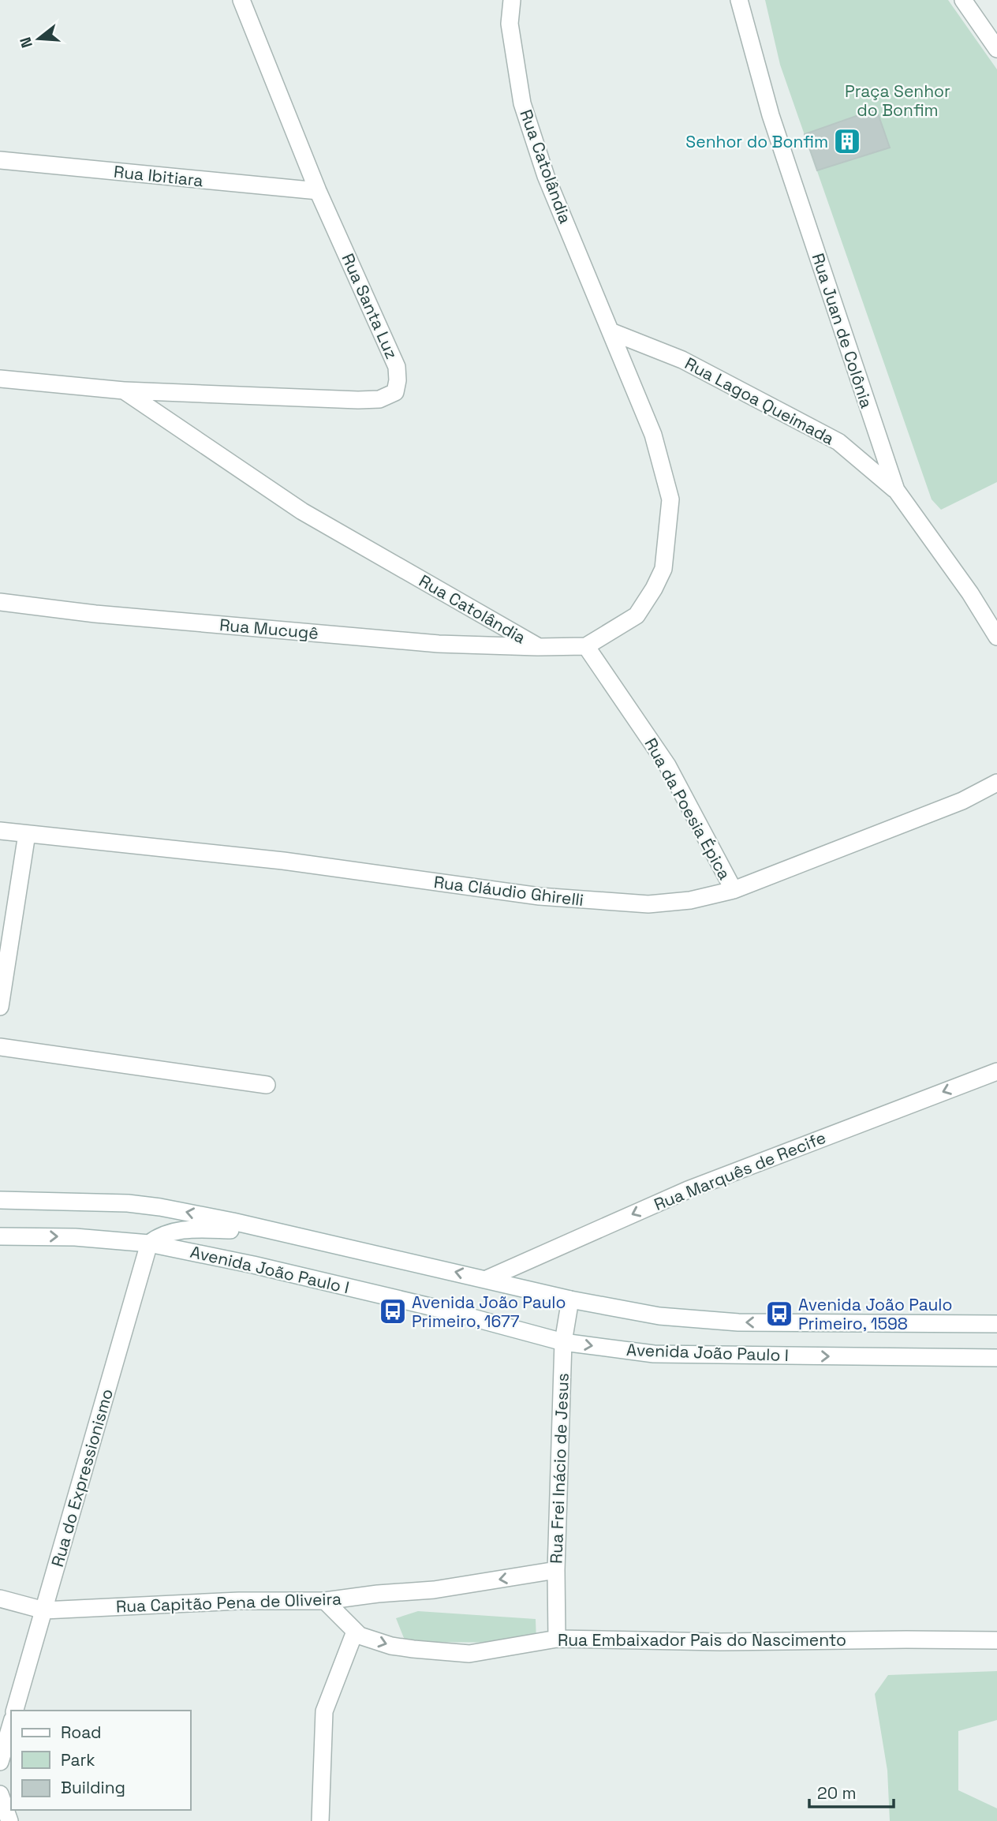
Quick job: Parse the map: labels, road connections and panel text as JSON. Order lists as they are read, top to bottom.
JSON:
{
  "streets": {
    "street": [
      "Rua Catolândia",
      "Rua Ibitiara",
      "Rua Santa Luz",
      "Rua Juan de Colônia",
      "Rua Lagoa Queimada",
      "Rua Mucugê",
      "Rua da Poesia Épica",
      "Rua Cláudio Ghirelli",
      "Rua Marquês de Recife",
      "Avenida João Paulo I",
      "Rua Frei Inácio de Jesus",
      "Rua do Expressionismo",
      "Rua Capitão Pena de Oliveira",
      "Rua Embaixador Pais do Nascimento"
    ]
  },
  "crossings": [
    ["Rua Catolândia", "Rua Santa Luz"],
    ["Rua Catolândia", "Rua Lagoa Queimada"],
    ["Rua Catolândia", "Rua Mucugê"],
    ["Rua Catolândia", "Rua da Poesia Épica"],
    ["Rua Ibitiara", "Rua Santa Luz"],
    ["Rua Juan de Colônia", "Rua Lagoa Queimada"],
    ["Rua da Poesia Épica", "Rua Cláudio Ghirelli"],
    ["Rua Marquês de Recife", "Avenida João Paulo I"],
    ["Avenida João Paulo I", "Rua Frei Inácio de Jesus"],
    ["Avenida João Paulo I", "Rua do Expressionismo"],
    ["Rua Frei Inácio de Jesus", "Rua Capitão Pena de Oliveira"],
    ["Rua Frei Inácio de Jesus", "Rua Embaixador Pais do Nascimento"],
    ["Rua do Expressionismo", "Rua Capitão Pena de Oliveira"],
    ["Rua Capitão Pena de Oliveira", "Rua Embaixador Pais do Nascimento"]
  ],
  "one_way": ["Rua Marquês de Recife", "Rua Capitão Pena de Oliveira"],
  "parks": ["Praça Senhor do Bonfim"],
  "places": {
    "building": ["Senhor do Bonfim"],
    "bus stop": ["Avenida João Paulo Primeiro, 1677", "Avenida João Paulo Primeiro, 1598"]
  },
  "legend": ["Road", "Park", "Building"],
  "scale_bar": "20 m",
  "north": "left"
}
